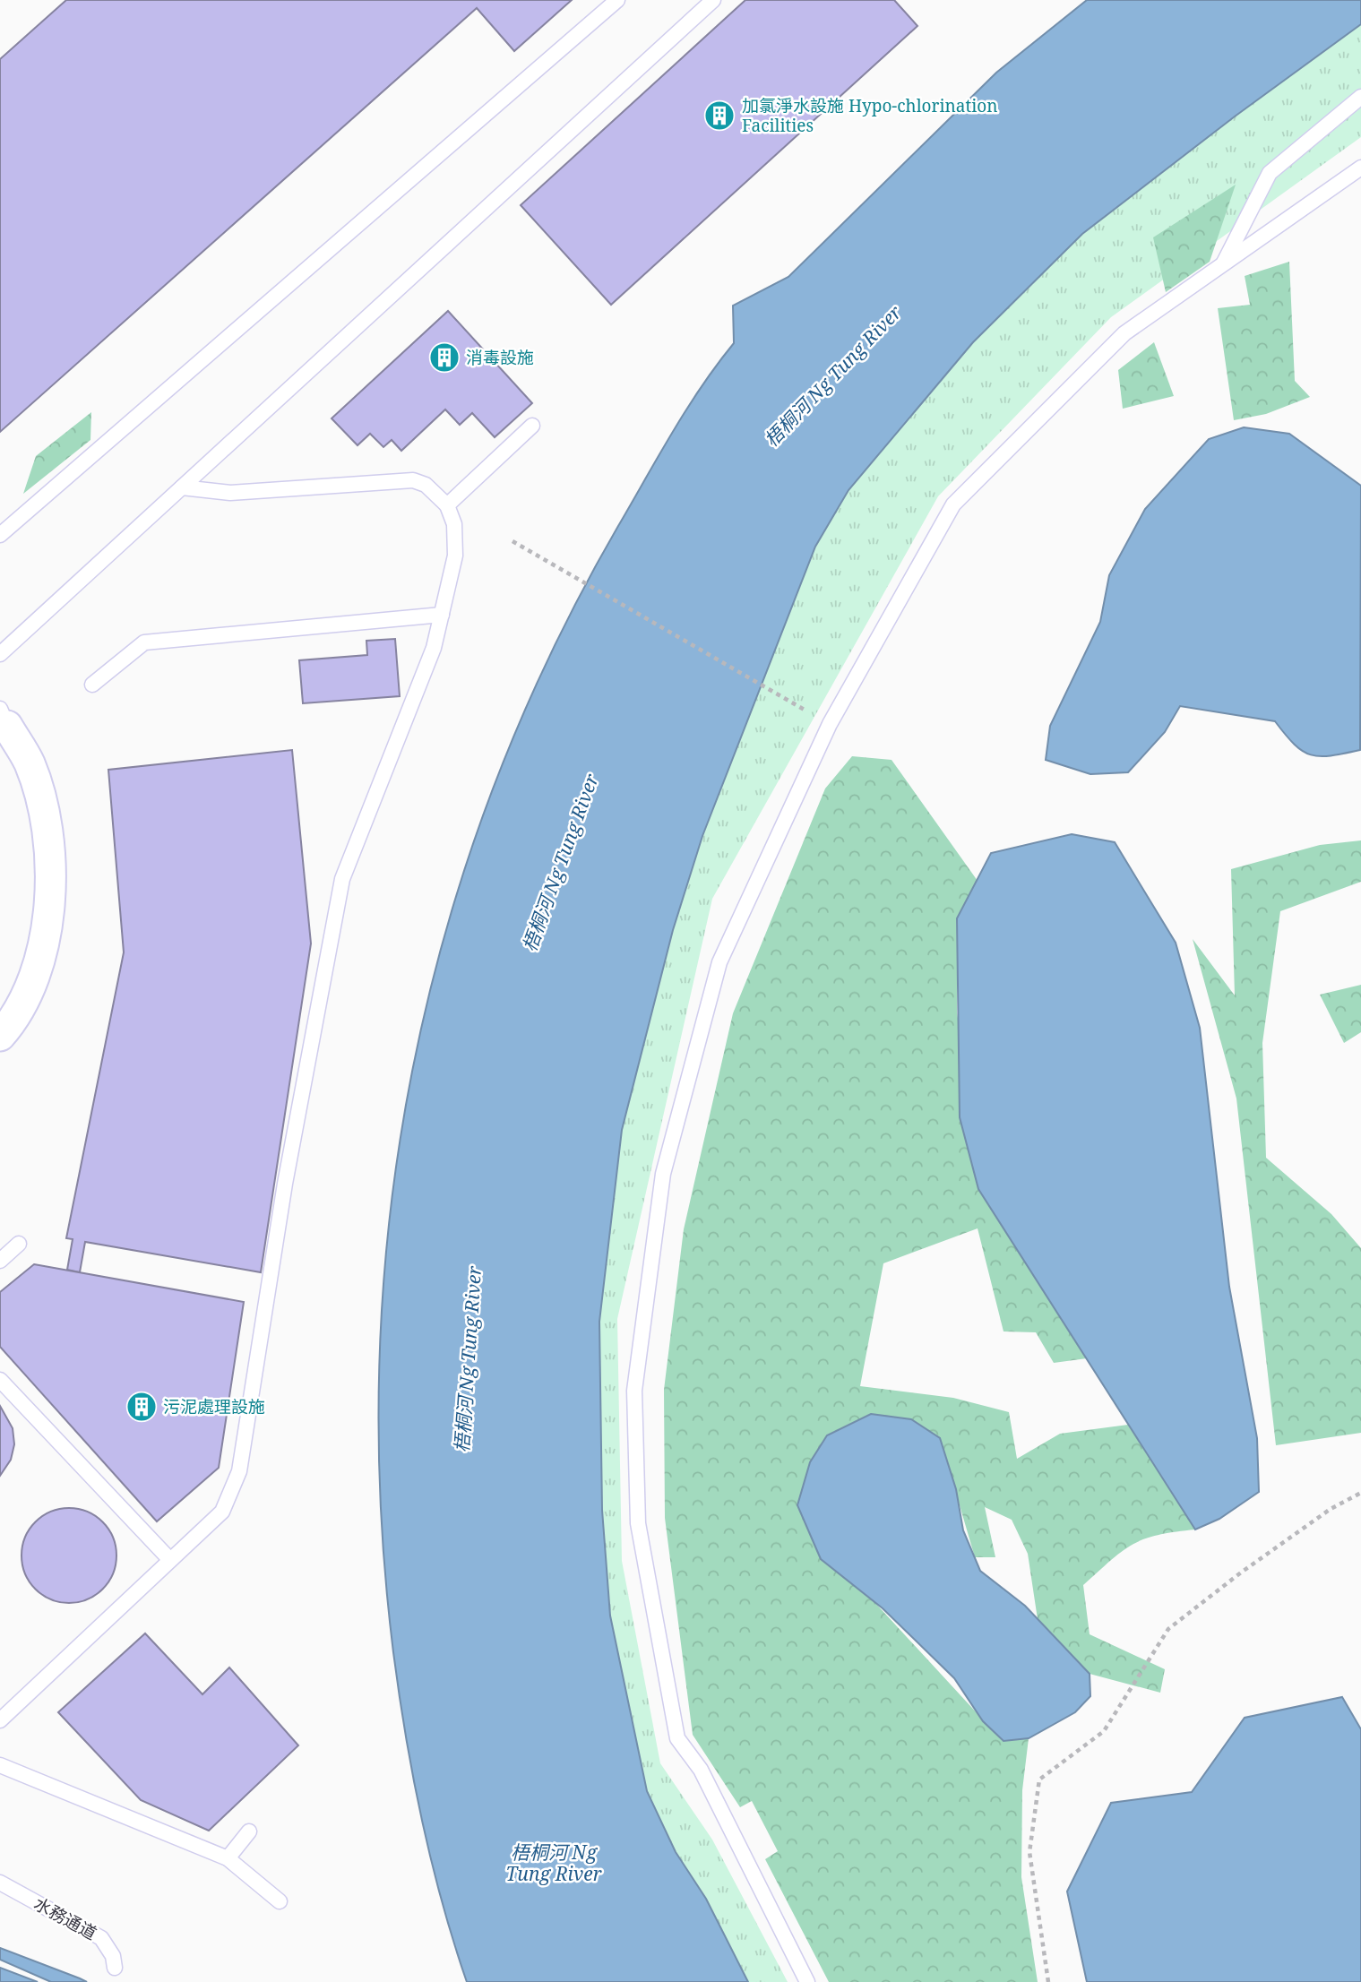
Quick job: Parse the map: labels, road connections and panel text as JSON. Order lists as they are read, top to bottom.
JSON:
{
  "streets": {
    "lane": ["水務通道"]
  },
  "water": ["梧桐河 Ng Tung River"],
  "places": {
    "building": ["加氯淨水設施 Hypo-chlorination Facilities", "消毒設施", "污泥處理設施"]
  }
}
